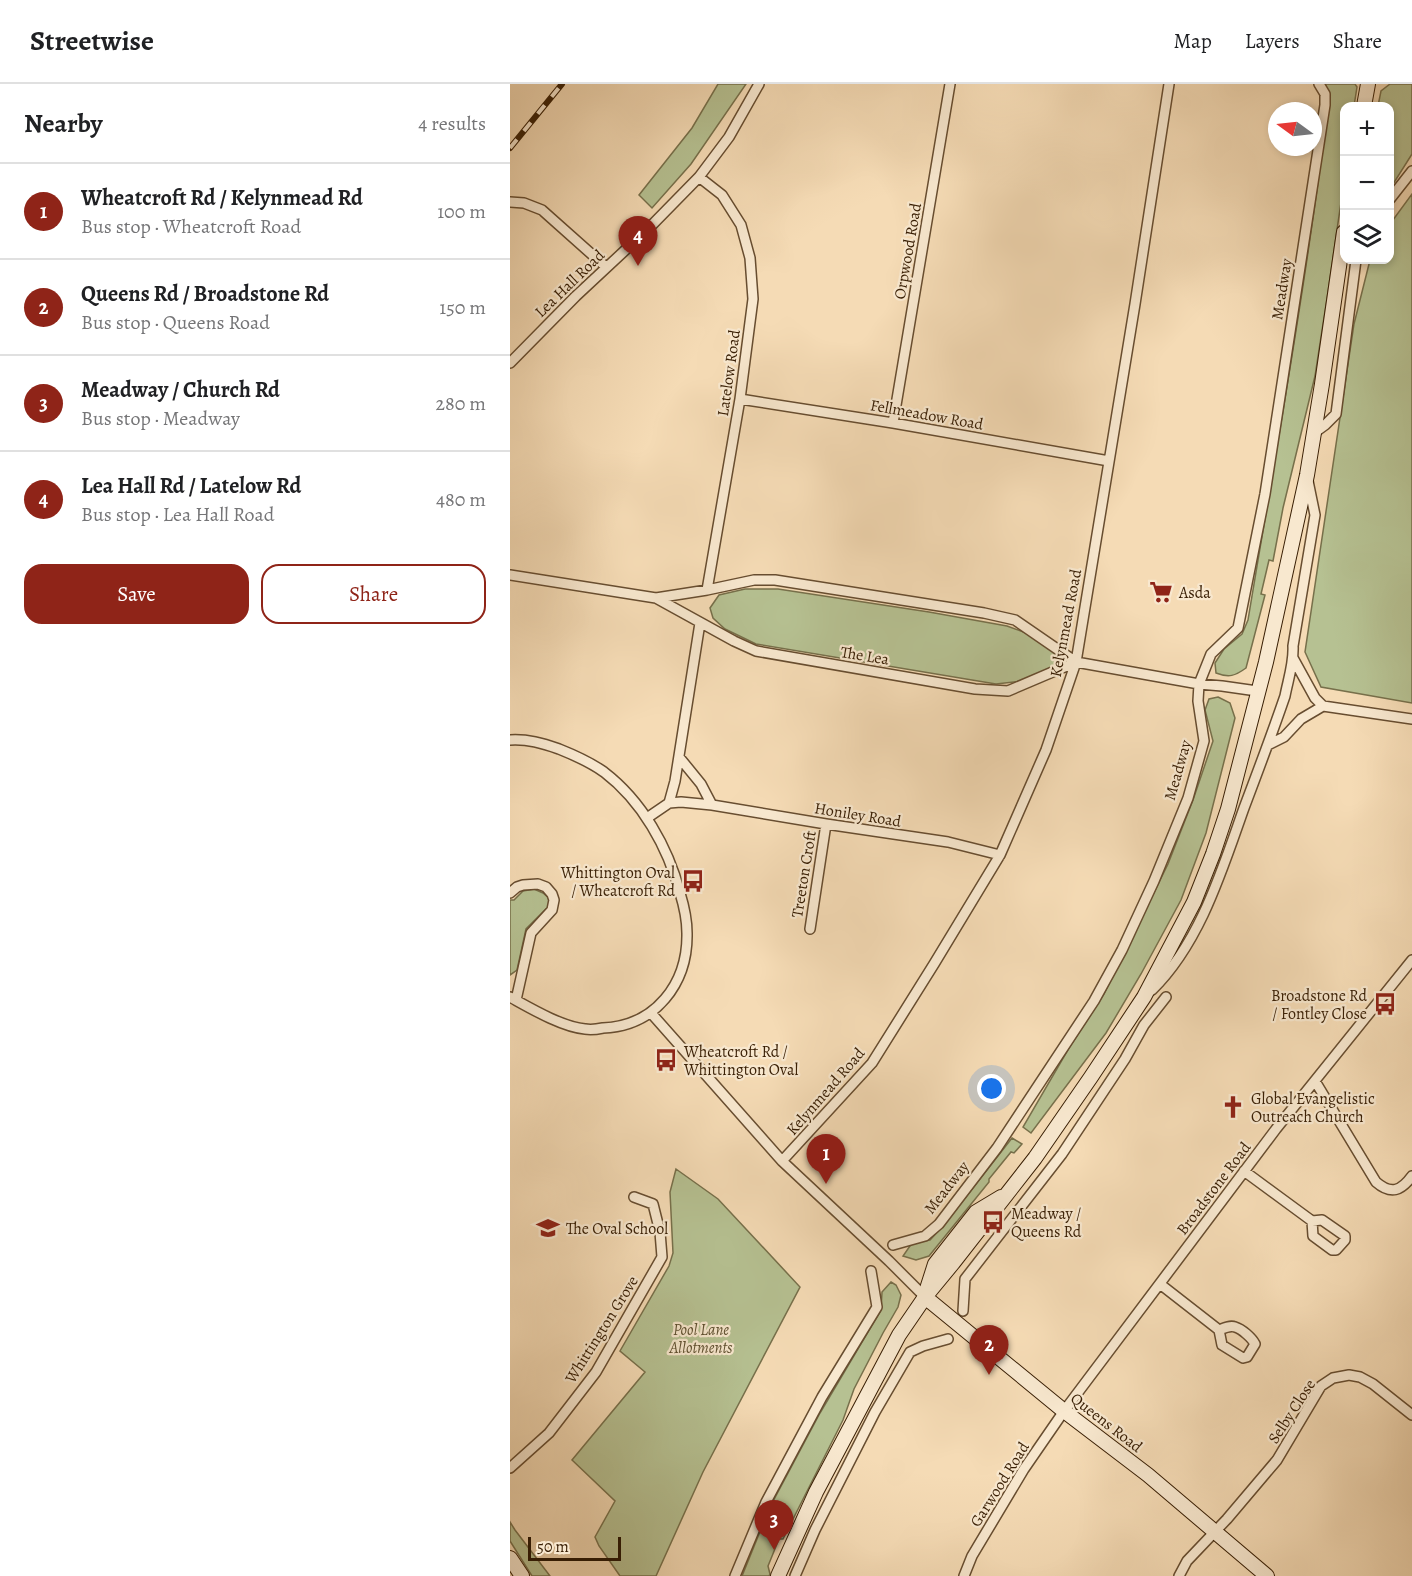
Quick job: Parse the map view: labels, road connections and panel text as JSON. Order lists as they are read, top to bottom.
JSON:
{
  "streets": {
    "street": [
      "Orpwood Road",
      "Lea Hall Road",
      "Meadway",
      "Latelow Road",
      "Fellmeadow Road",
      "Kelynmead Road",
      "The Lea",
      "Honiley Road",
      "Treeton Croft",
      "Broadstone Road",
      "Whittington Grove",
      "Selby Close",
      "Queens Road",
      "Garwood Road"
    ]
  },
  "crossings": [
    ["Orpwood Road", "Fellmeadow Road"],
    ["Lea Hall Road", "Latelow Road"],
    ["Meadway", "The Lea"],
    ["Latelow Road", "Fellmeadow Road"],
    ["Latelow Road", "The Lea"],
    ["Fellmeadow Road", "Kelynmead Road"],
    ["Kelynmead Road", "The Lea"],
    ["Kelynmead Road", "Honiley Road"],
    ["Honiley Road", "Treeton Croft"],
    ["Broadstone Road", "Queens Road"],
    ["Broadstone Road", "Garwood Road"],
    ["Selby Close", "Queens Road"],
    ["Queens Road", "Garwood Road"]
  ],
  "parks": ["Pool Lane Allotments"],
  "places": {
    "supermarket": ["Asda"],
    "bus stop": [
      "Whittington Oval / Wheatcroft Rd",
      "Broadstone Rd / Fontley Close",
      "Wheatcroft Rd / Whittington Oval",
      "Meadway / Queens Rd"
    ],
    "church": ["Global Evangelistic Outreach Church"],
    "school or university": ["The Oval School"]
  },
  "scale_bar": "50 m",
  "north": "left",
  "page": {
    "header": "Streetwise",
    "nav": ["Map", "Layers", "Share"],
    "heading": ["Nearby", "4 results"],
    "map_buttons": ["+", "−"],
    "list": [
      {
        "mark": "1",
        "name": "Wheatcroft Rd / Kelynmead Rd",
        "note": "Bus stop · Wheatcroft Road",
        "value": "100 m"
      },
      {
        "mark": "2",
        "name": "Queens Rd / Broadstone Rd",
        "note": "Bus stop · Queens Road",
        "value": "150 m"
      },
      {
        "mark": "3",
        "name": "Meadway / Church Rd",
        "note": "Bus stop · Meadway",
        "value": "280 m"
      },
      {
        "mark": "4",
        "name": "Lea Hall Rd / Latelow Rd",
        "note": "Bus stop · Lea Hall Road",
        "value": "480 m"
      }
    ],
    "pins": [
      "4",
      "1",
      "2",
      "3"
    ],
    "buttons": ["Save", "Share"],
    "scale": "50 m"
  }
}
